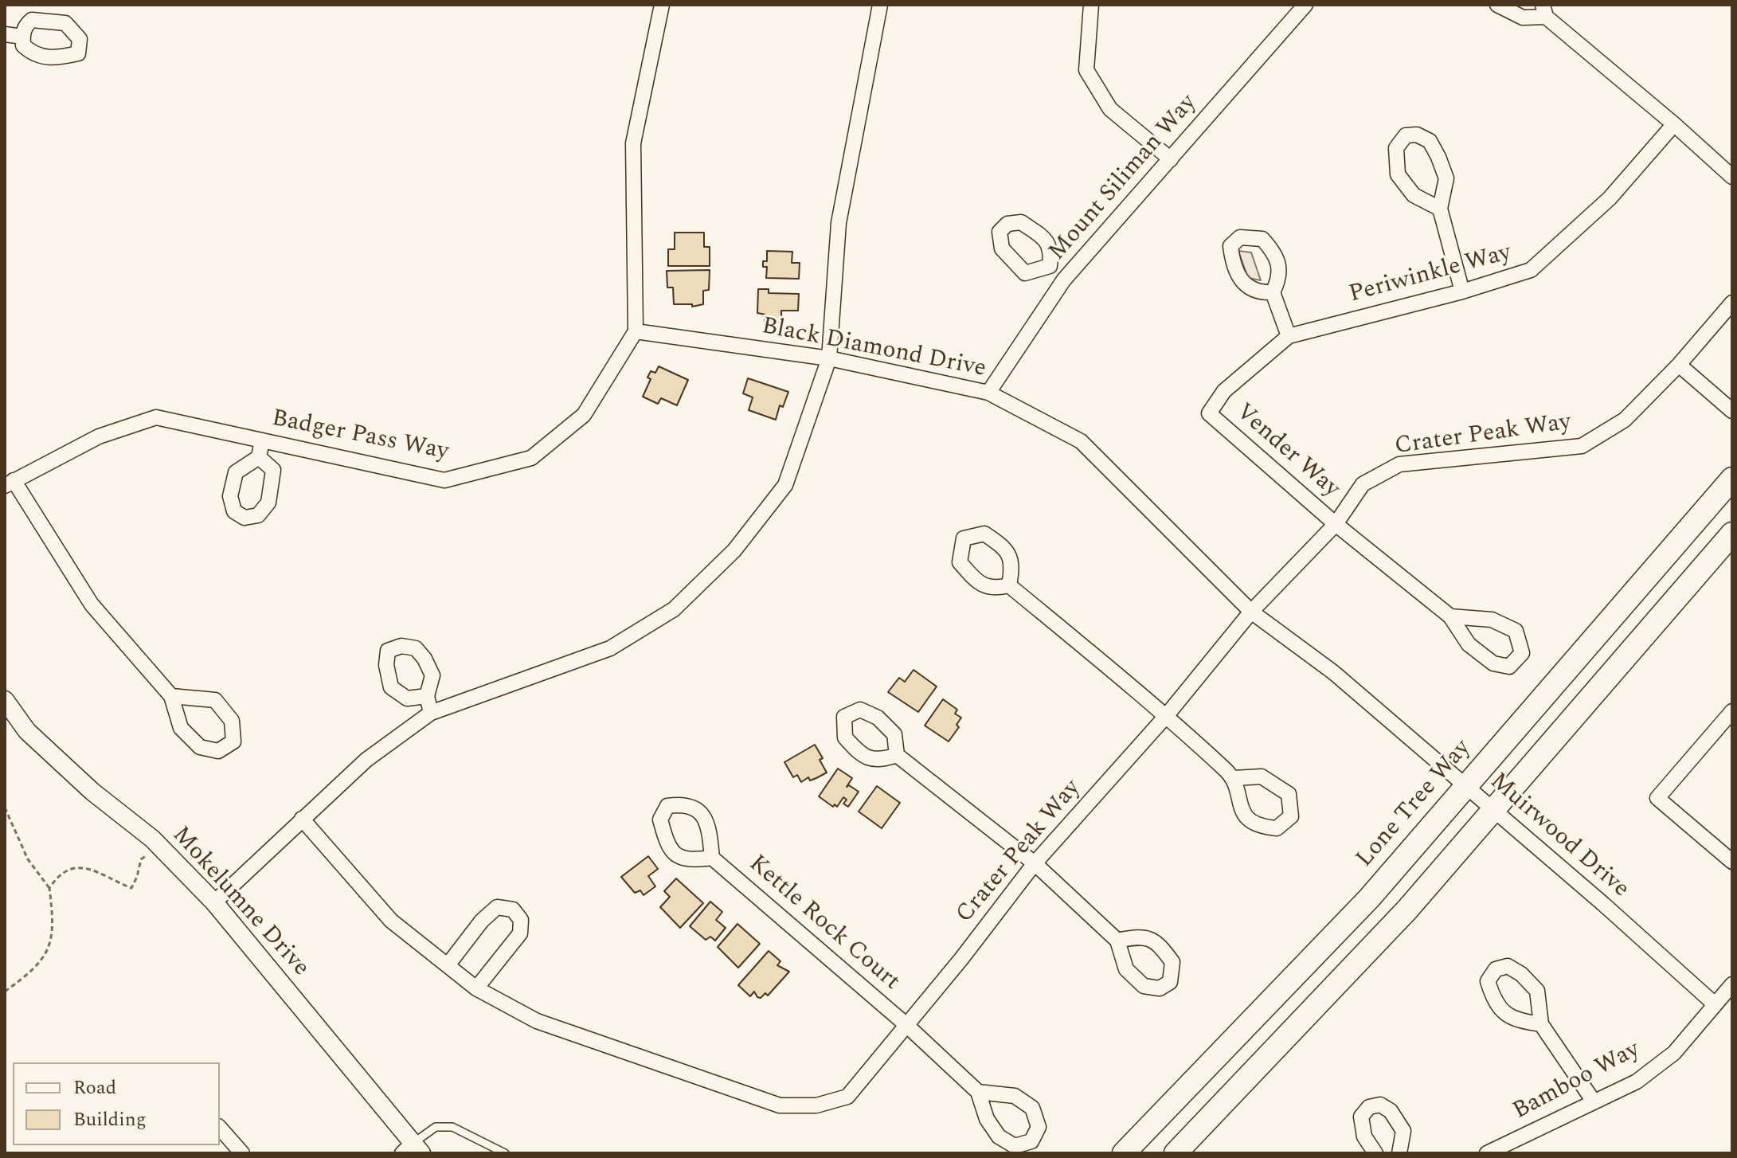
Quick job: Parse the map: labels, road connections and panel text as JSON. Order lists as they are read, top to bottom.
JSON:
{
  "streets": {
    "main road": ["Lone Tree Way"],
    "street": [
      "Mount Siliman Way",
      "Periwinkle Way",
      "Black Diamond Drive",
      "Crater Peak Way",
      "Badger Pass Way",
      "Vender Way",
      "Muirwood Drive",
      "Mokelumne Drive",
      "Kettle Rock Court",
      "Bamboo Way"
    ]
  },
  "crossings": [
    ["Mount Siliman Way", "Black Diamond Drive"],
    ["Periwinkle Way", "Vender Way"],
    ["Black Diamond Drive", "Crater Peak Way"],
    ["Black Diamond Drive", "Badger Pass Way"],
    ["Black Diamond Drive", "Muirwood Drive"],
    ["Crater Peak Way", "Vender Way"],
    ["Crater Peak Way", "Muirwood Drive"],
    ["Crater Peak Way", "Kettle Rock Court"],
    ["Lone Tree Way", "Muirwood Drive"],
    ["Muirwood Drive", "Bamboo Way"]
  ],
  "legend": ["Road", "Building"]
}
